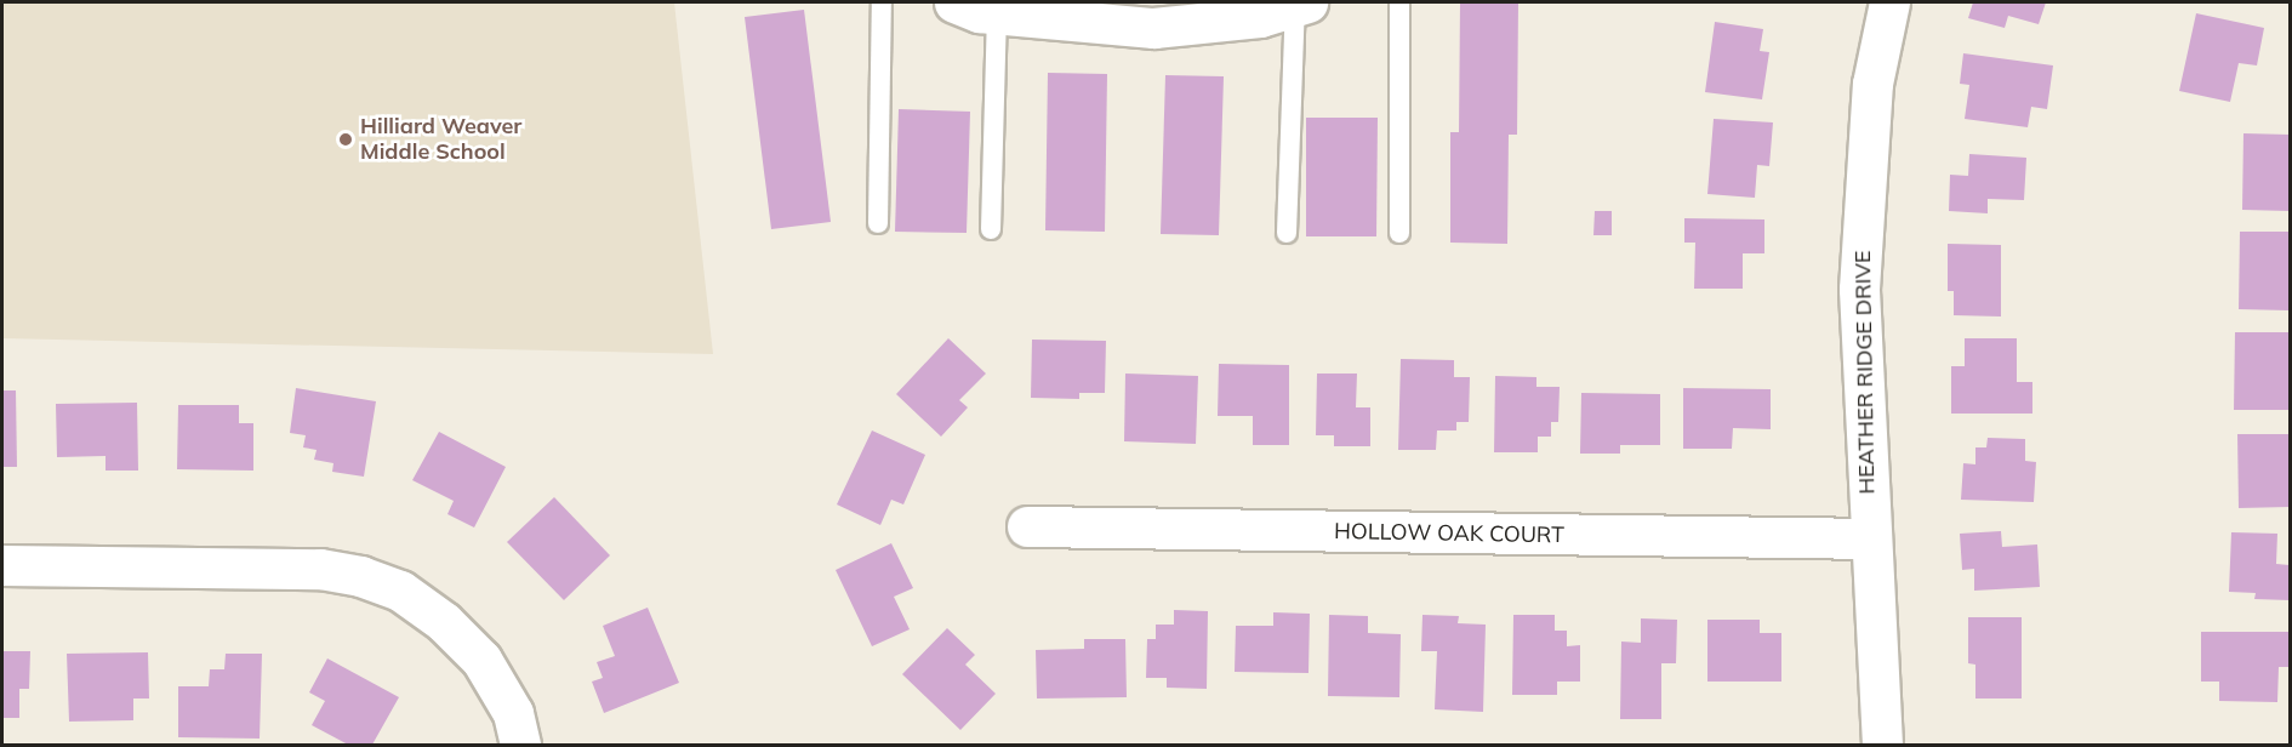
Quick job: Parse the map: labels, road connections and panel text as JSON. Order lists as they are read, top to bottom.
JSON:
{
  "streets": {
    "street": ["HEATHER RIDGE DRIVE", "HOLLOW OAK COURT"]
  },
  "crossings": [
    ["HEATHER RIDGE DRIVE", "HOLLOW OAK COURT"]
  ],
  "places": ["Hilliard Weaver Middle School"]
}
